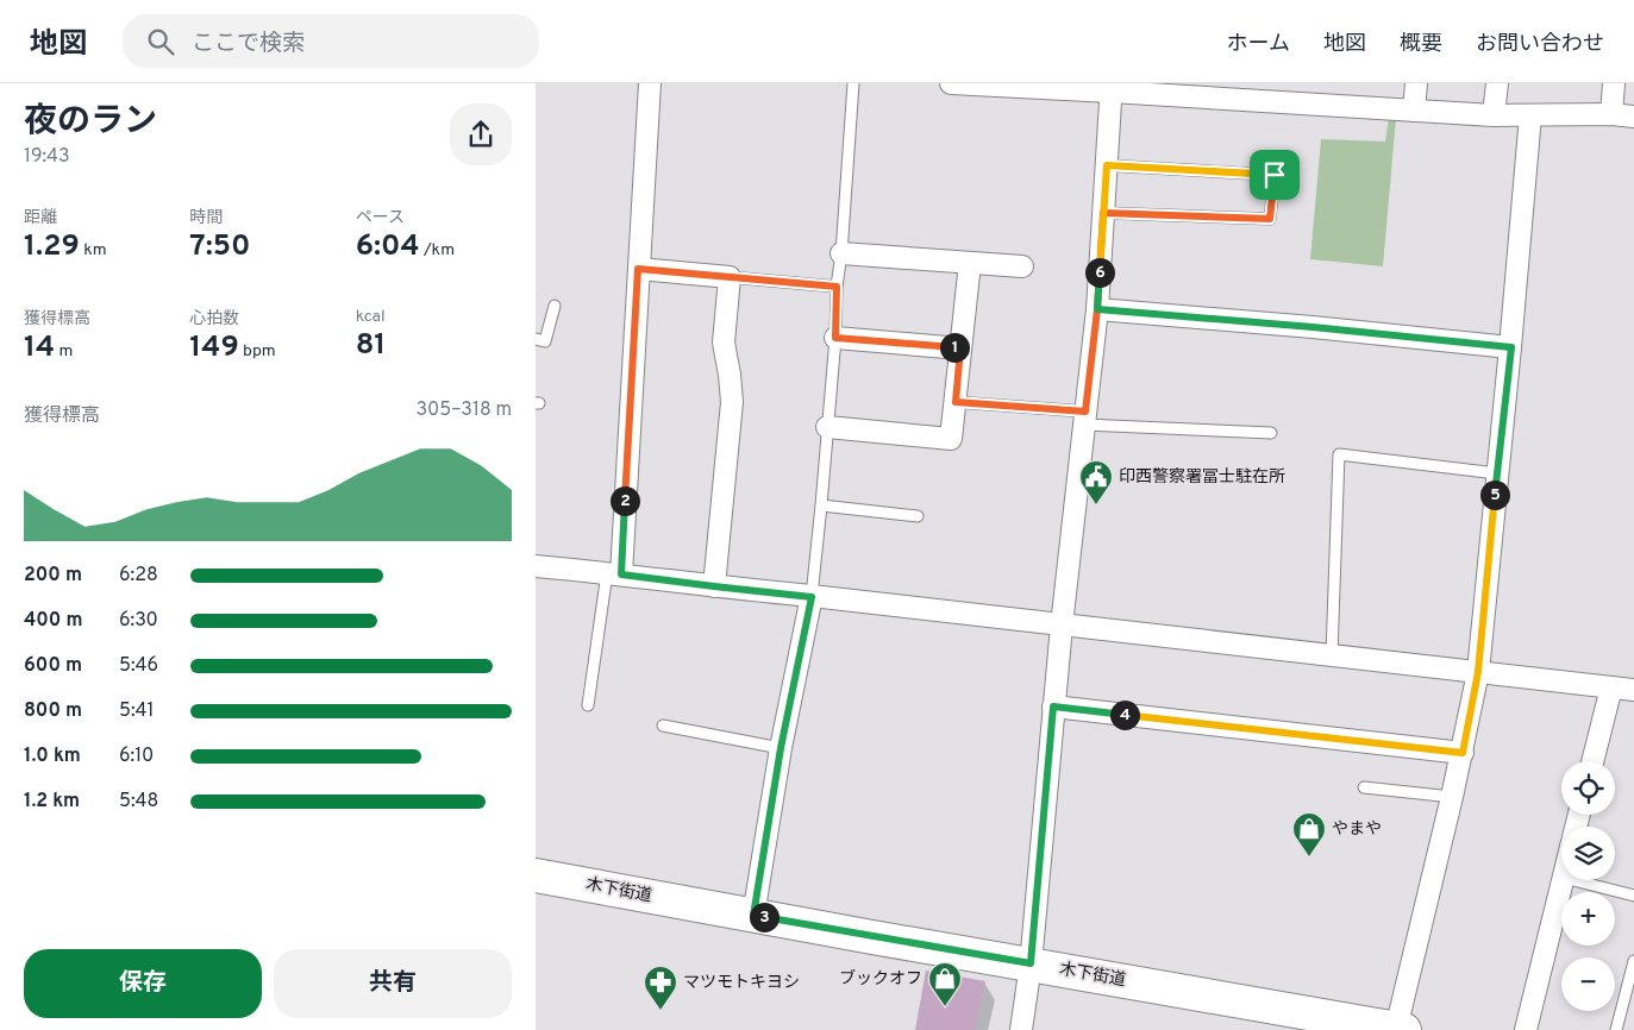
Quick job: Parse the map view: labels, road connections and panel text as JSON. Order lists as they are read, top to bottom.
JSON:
{
  "streets": {
    "main road": ["木下街道"]
  },
  "places": {
    "public building": ["印西警察署冨士駐在所"],
    "shop": ["やまや", "ブックオフ"],
    "pharmacy": ["マツモトキヨシ"]
  },
  "page": {
    "header": "地図",
    "search": "ここで検索",
    "nav": [
      "ホーム",
      "地図",
      "概要",
      "お問い合わせ"
    ],
    "heading": ["夜のラン", "19:43"],
    "stats": [
      ["距離", "1.29 km"],
      ["時間", "7:50"],
      ["ペース", "6:04 /km"],
      ["獲得標高", "14 m"],
      ["心拍数", "149 bpm"],
      ["kcal", "81"]
    ],
    "pins": [
      "6",
      "1",
      "5",
      "2",
      "4",
      "3"
    ],
    "chart": ["獲得標高", "305–318 m"],
    "list": [
      {
        "name": "200 m",
        "note": "6:28"
      },
      {
        "name": "400 m",
        "note": "6:30"
      },
      {
        "name": "600 m",
        "note": "5:46"
      },
      {
        "name": "800 m",
        "note": "5:41"
      },
      {
        "name": "1.0 km",
        "note": "6:10"
      },
      {
        "name": "1.2 km",
        "note": "5:48"
      }
    ],
    "map_buttons": ["+", "−"],
    "buttons": ["保存", "共有"]
  }
}
